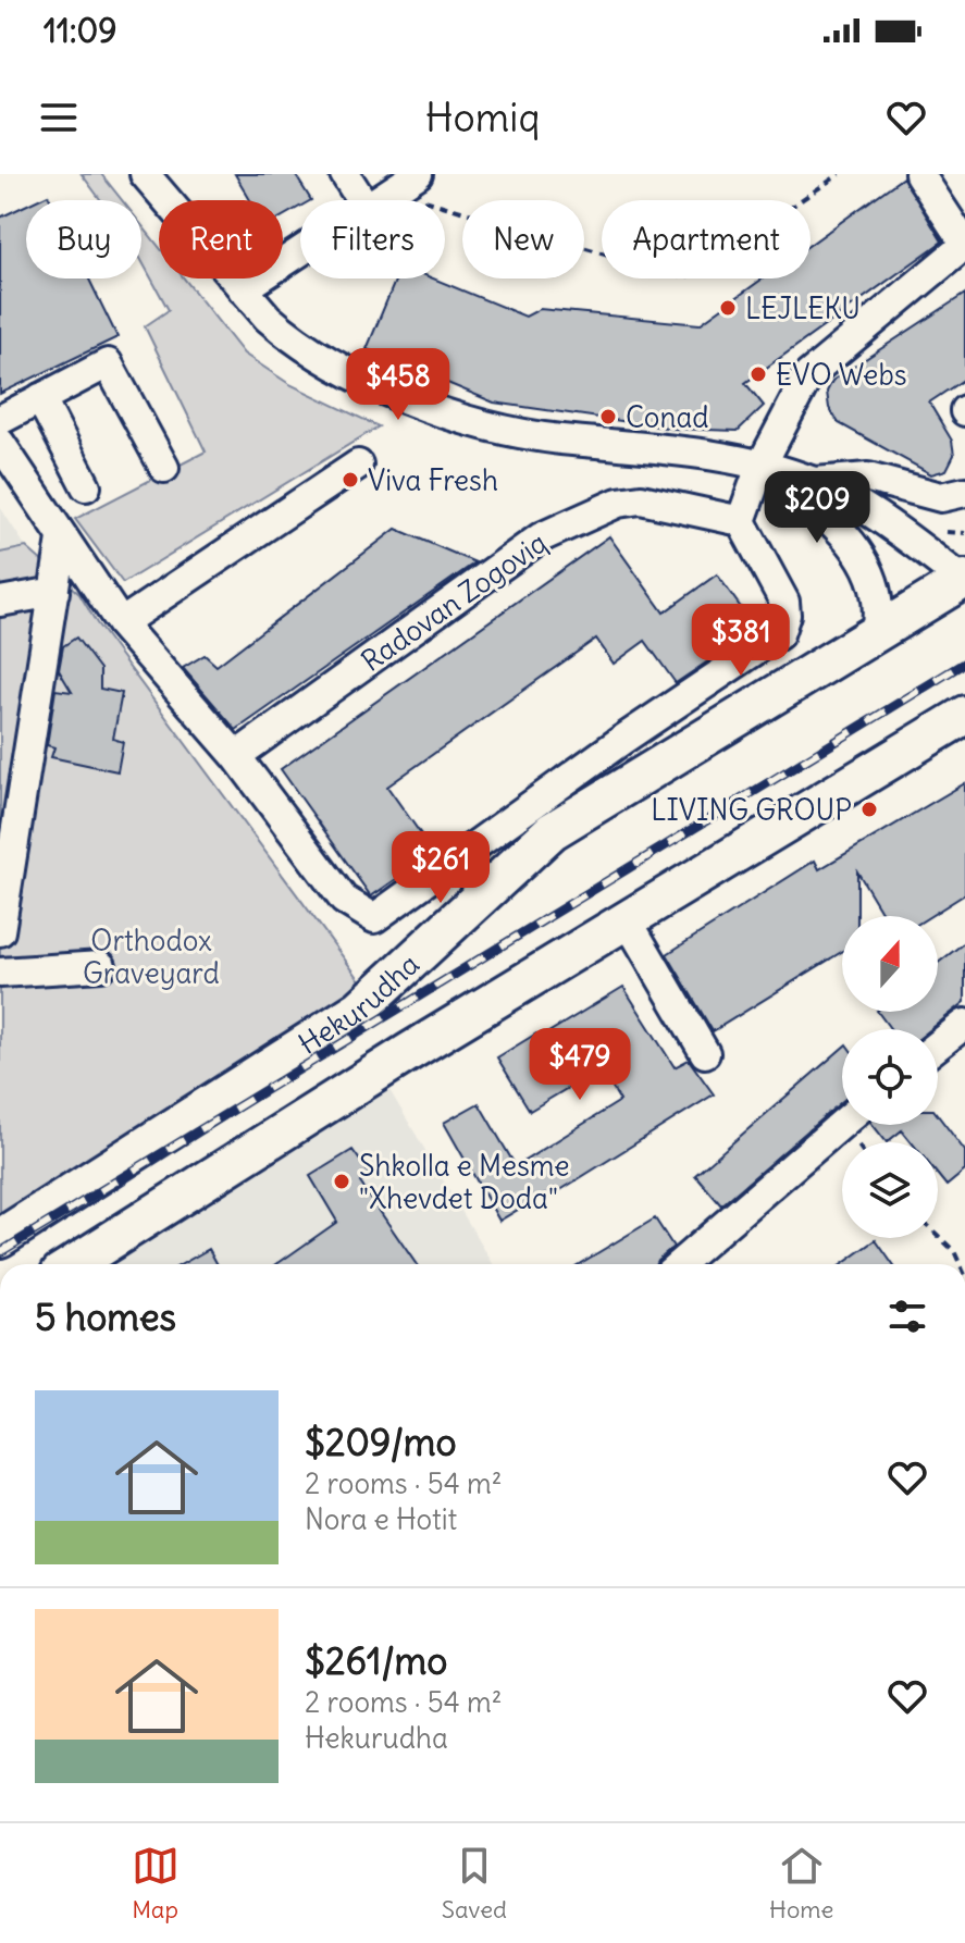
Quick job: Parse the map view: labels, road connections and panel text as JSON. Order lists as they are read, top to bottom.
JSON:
{
  "streets": {
    "main road": ["Hekurudha"],
    "street": ["Radovan Zogoviq"]
  },
  "parks": ["Orthodox Graveyard"],
  "places": [
    "LEJLEKU",
    "EVO Webs",
    "Conad",
    "Viva Fresh",
    "LIVING GROUP",
    "Shkolla e Mesme \"Xhevdet Doda\""
  ],
  "north": "top",
  "page": {
    "status": "11:09",
    "header": "Homiq",
    "chip": [
      "Buy",
      "Rent",
      "Filters",
      "New",
      "Apartment"
    ],
    "price": [
      "$458",
      "$209",
      "$381",
      "$261",
      "$479"
    ],
    "heading": "5 homes",
    "list": [
      {
        "name": "$209/mo",
        "note": "2 rooms · 54 m² · Nora e Hotit"
      },
      {
        "name": "$261/mo",
        "note": "2 rooms · 54 m² · Hekurudha"
      }
    ],
    "tabs": ["Map", "Saved", "Home"]
  }
}
